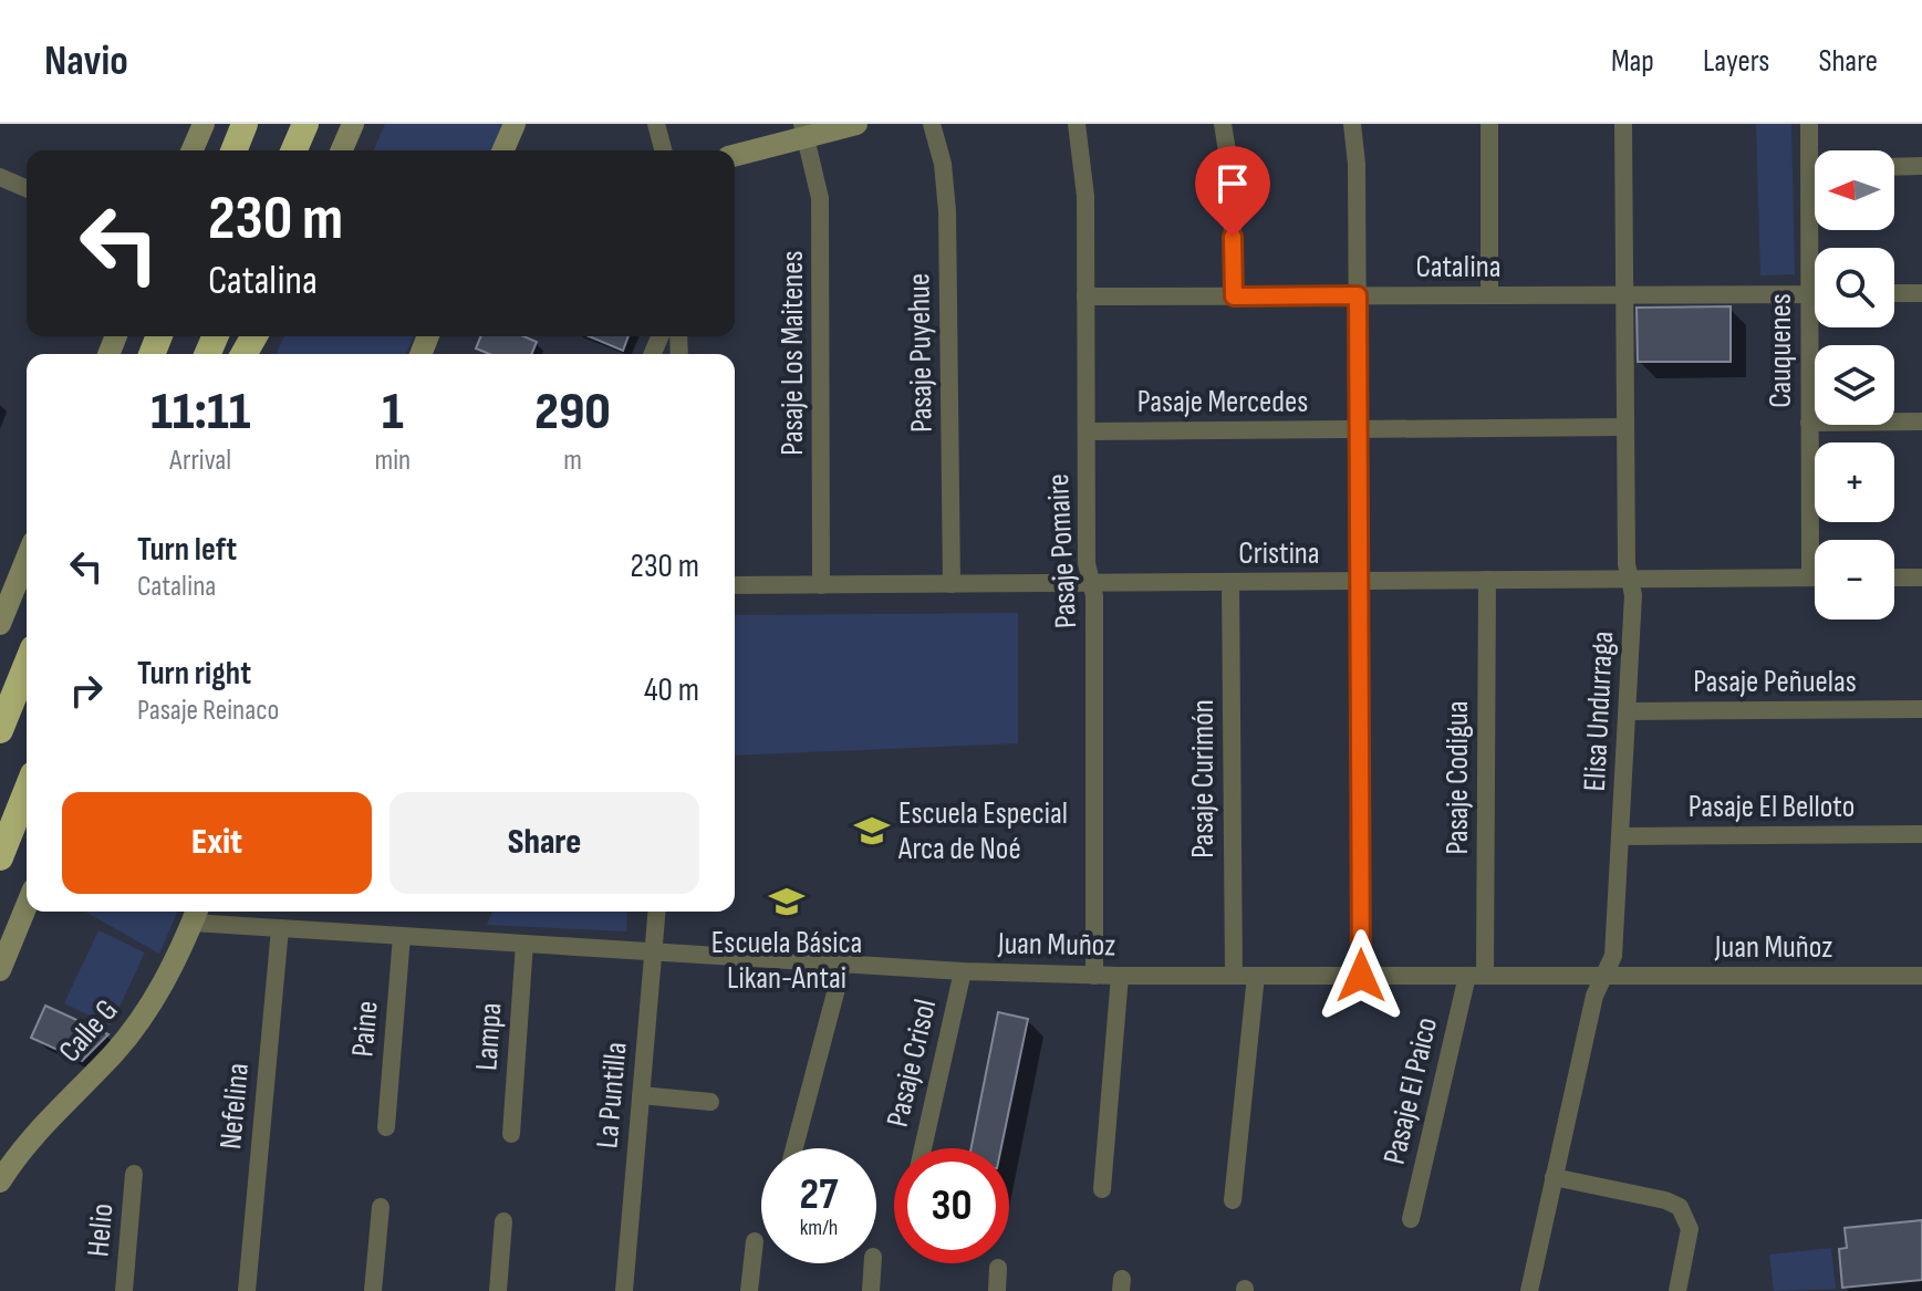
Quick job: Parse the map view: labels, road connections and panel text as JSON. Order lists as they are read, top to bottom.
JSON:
{
  "streets": {
    "street": [
      "Catalina",
      "Cauquenes",
      "Pasaje Los Maitenes",
      "Pasaje Puyehue",
      "Pasaje Mercedes",
      "Pasaje Pomaire",
      "Cristina",
      "Pasaje Peñuelas",
      "Elisa Undurraga",
      "Pasaje Codigua",
      "Pasaje Curimón",
      "Pasaje El Belloto",
      "Juan Muñoz",
      "Paine",
      "Calle G",
      "Lampa",
      "Pasaje Crisol",
      "Pasaje El Paico",
      "La Puntilla",
      "Nefelina",
      "Helio"
    ]
  },
  "crossings": [
    ["Catalina", "Cauquenes"],
    ["Catalina", "Pasaje Pomaire"],
    ["Catalina", "Elisa Undurraga"],
    ["Cauquenes", "Cristina"],
    ["Pasaje Los Maitenes", "Cristina"],
    ["Pasaje Puyehue", "Cristina"],
    ["Pasaje Mercedes", "Pasaje Pomaire"],
    ["Pasaje Mercedes", "Elisa Undurraga"],
    ["Pasaje Pomaire", "Cristina"],
    ["Pasaje Pomaire", "Juan Muñoz"],
    ["Cristina", "Elisa Undurraga"],
    ["Cristina", "Pasaje Codigua"],
    ["Cristina", "Pasaje Curimón"],
    ["Pasaje Peñuelas", "Elisa Undurraga"],
    ["Elisa Undurraga", "Pasaje El Belloto"],
    ["Elisa Undurraga", "Juan Muñoz"],
    ["Pasaje Codigua", "Juan Muñoz"],
    ["Pasaje Codigua", "Pasaje El Paico"],
    ["Pasaje Curimón", "Juan Muñoz"],
    ["Juan Muñoz", "Paine"],
    ["Juan Muñoz", "Calle G"],
    ["Juan Muñoz", "Lampa"],
    ["Juan Muñoz", "Pasaje Crisol"],
    ["Juan Muñoz", "Pasaje El Paico"],
    ["Juan Muñoz", "La Puntilla"],
    ["Juan Muñoz", "Nefelina"]
  ],
  "places": {
    "school or university": ["Escuela Especial Arca de Noé", "Escuela Básica Likan-Antai"]
  },
  "north": "left",
  "page": {
    "header": "Navio",
    "nav": ["Map", "Layers", "Share"],
    "map_buttons": ["+", "−"],
    "turn": ["230 m", "Catalina"],
    "eta": [
      "11:11",
      "Arrival",
      "1",
      "min",
      "290",
      "m"
    ],
    "list": [
      {
        "name": "Turn left",
        "note": "Catalina",
        "value": "230 m"
      },
      {
        "name": "Turn right",
        "note": "Pasaje Reinaco",
        "value": "40 m"
      }
    ],
    "buttons": ["Exit", "Share"],
    "speed": "27 km/h",
    "limit": "30"
  }
}
